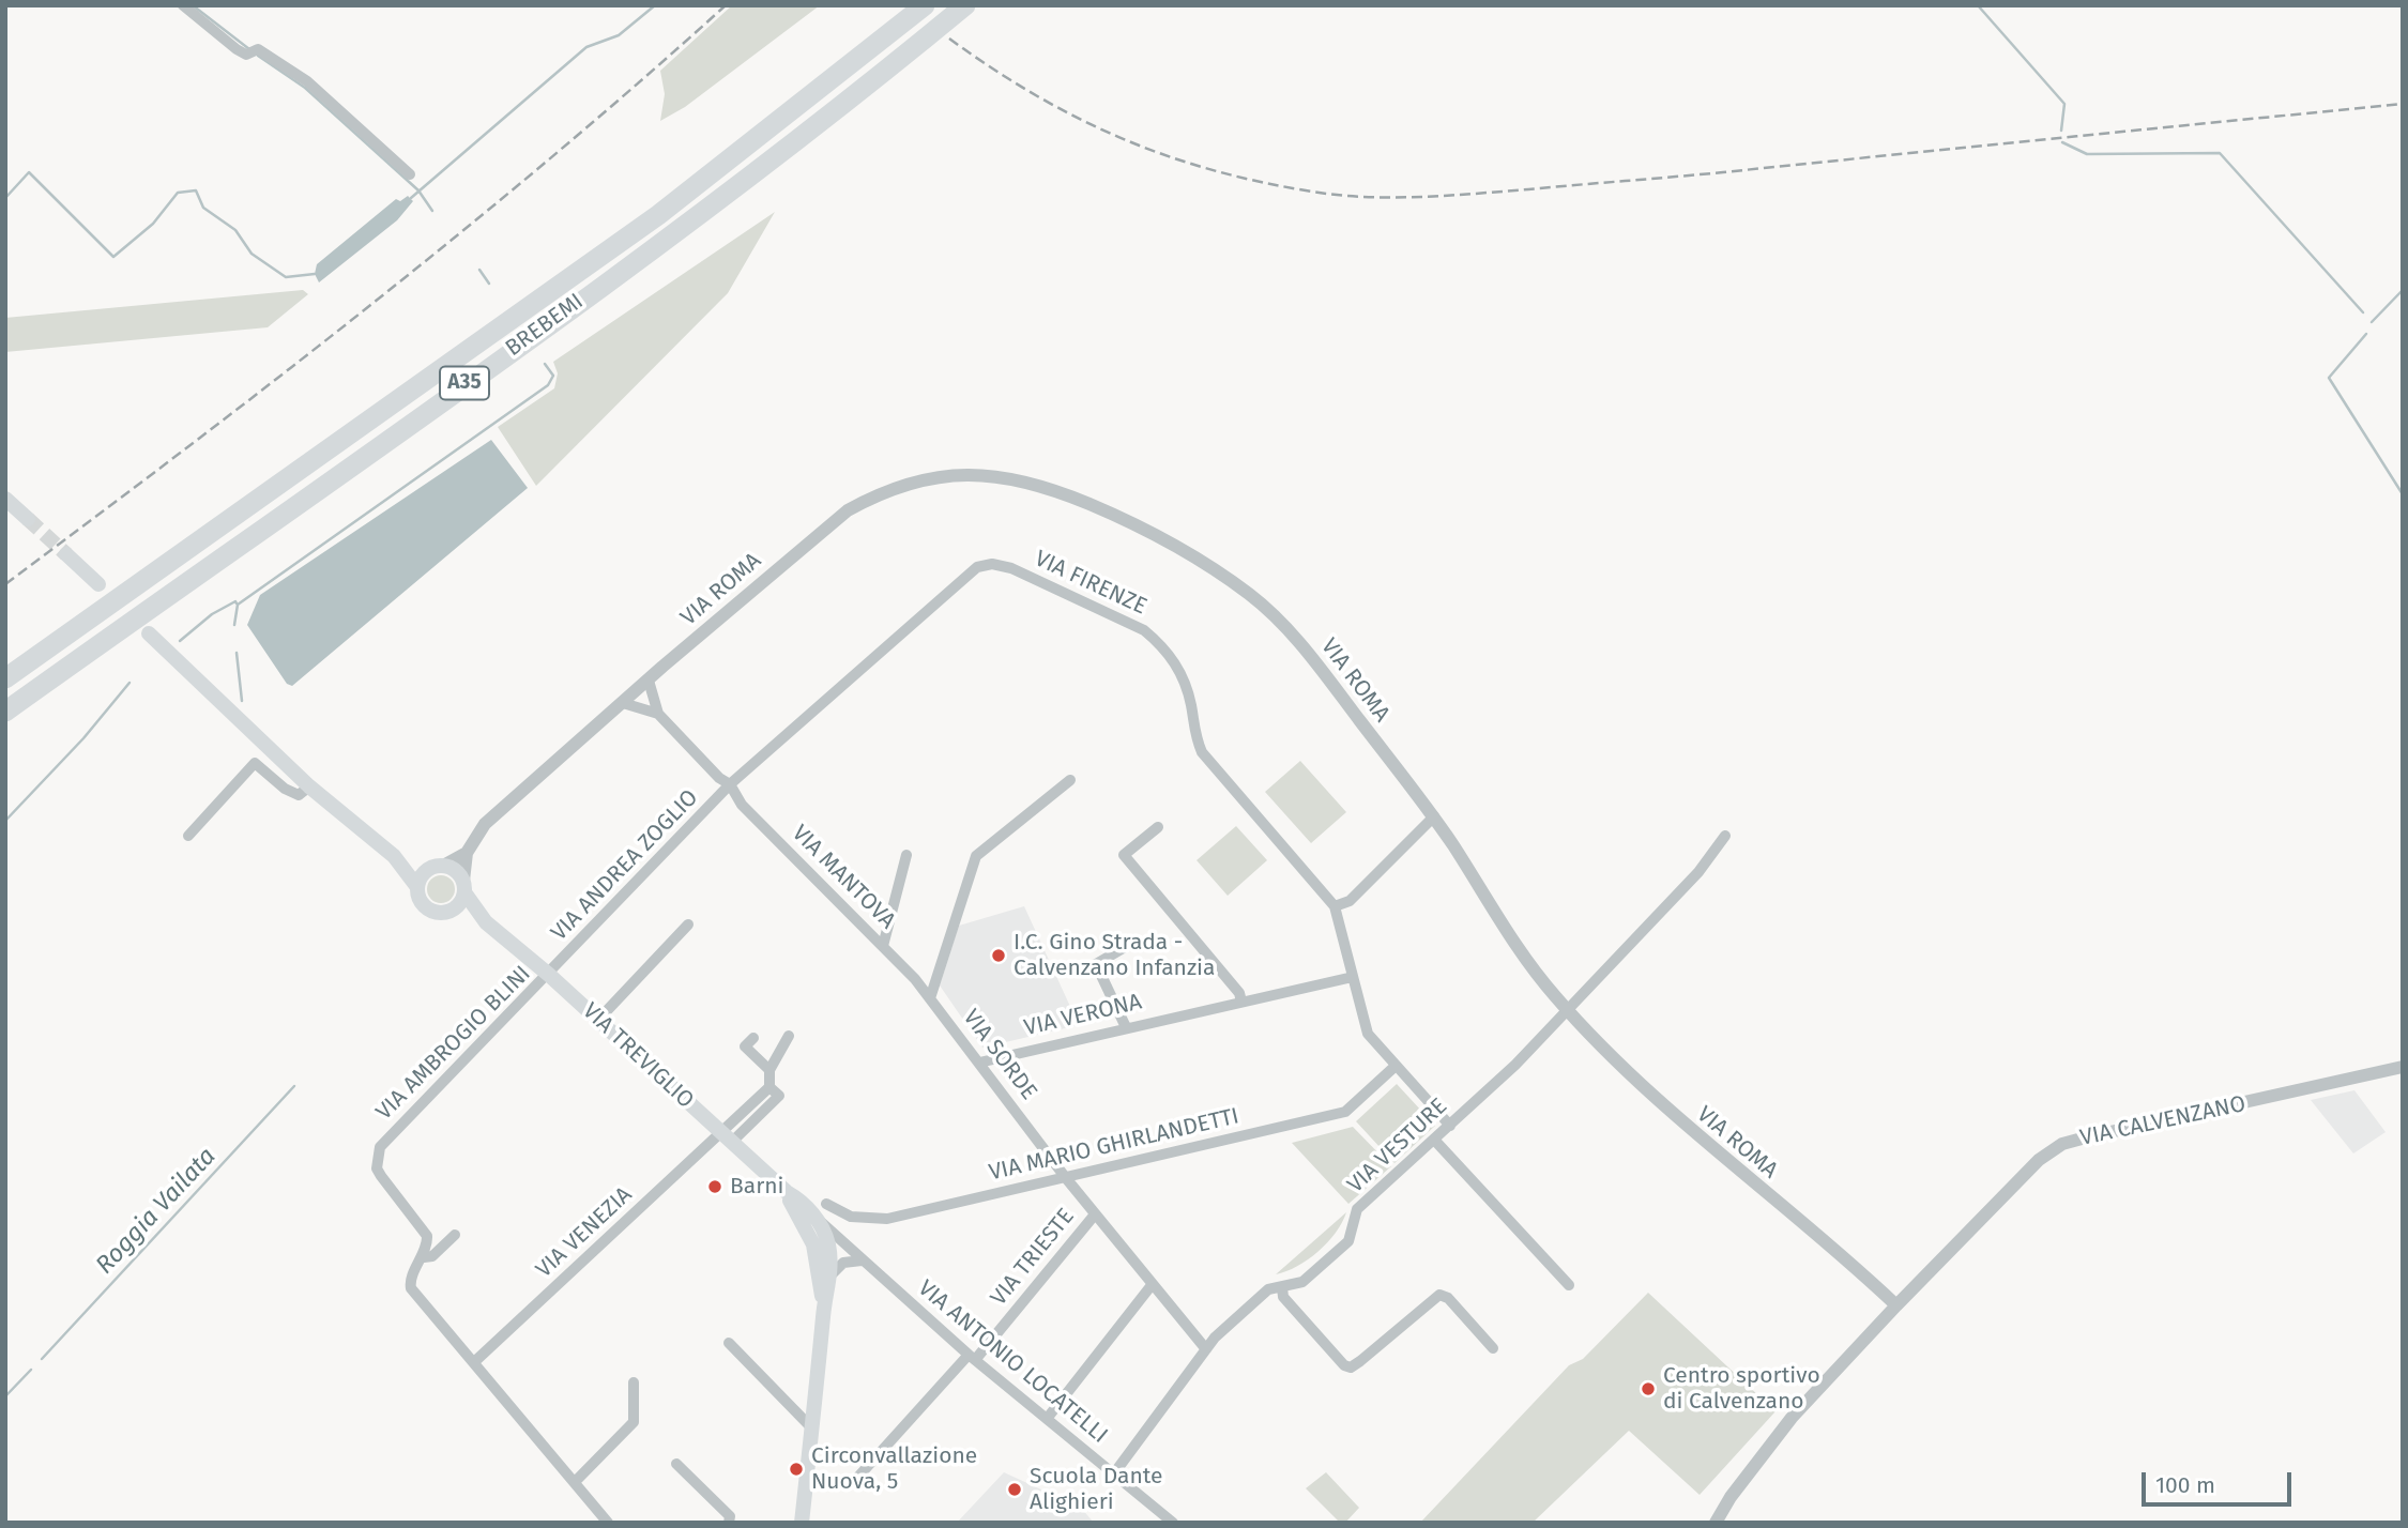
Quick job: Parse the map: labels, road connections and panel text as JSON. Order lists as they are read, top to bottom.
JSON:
{
  "streets": {
    "highway": ["BREBEMI", "A35"],
    "main road": ["VIA TREVIGLIO"],
    "street": [
      "VIA FIRENZE",
      "VIA ROMA",
      "VIA ANDREA ZOGLIO",
      "VIA MANTOVA",
      "VIA VERONA",
      "VIA AMBROGIO BLINI",
      "VIA SORDE",
      "VIA CALVENZANO",
      "VIA MARIO GHIRLANDETTI",
      "VIA VESTURE",
      "VIA VENEZIA",
      "VIA TRIESTE",
      "VIA ANTONIO LOCATELLI"
    ]
  },
  "crossings": [
    ["VIA FIRENZE", "VIA ANDREA ZOGLIO"],
    ["VIA FIRENZE", "VIA MANTOVA"],
    ["VIA FIRENZE", "VIA VERONA"],
    ["VIA FIRENZE", "VIA MARIO GHIRLANDETTI"],
    ["VIA FIRENZE", "VIA VESTURE"],
    ["VIA ROMA", "VIA TREVIGLIO"],
    ["VIA ROMA", "VIA CALVENZANO"],
    ["VIA ROMA", "VIA VESTURE"],
    ["VIA ANDREA ZOGLIO", "VIA MANTOVA"],
    ["VIA ANDREA ZOGLIO", "VIA AMBROGIO BLINI"],
    ["VIA ANDREA ZOGLIO", "VIA TREVIGLIO"],
    ["VIA MANTOVA", "VIA SORDE"],
    ["VIA VERONA", "VIA SORDE"],
    ["VIA AMBROGIO BLINI", "VIA TREVIGLIO"],
    ["VIA SORDE", "VIA MARIO GHIRLANDETTI"],
    ["VIA SORDE", "VIA VESTURE"],
    ["VIA SORDE", "VIA TRIESTE"],
    ["VIA TREVIGLIO", "VIA VENEZIA"],
    ["VIA TREVIGLIO", "VIA ANTONIO LOCATELLI"],
    ["VIA VESTURE", "VIA ANTONIO LOCATELLI"],
    ["VIA TRIESTE", "VIA ANTONIO LOCATELLI"]
  ],
  "water": ["Roggia Vailata"],
  "places": [
    "I.C. Gino Strada - Calvenzano Infanzia",
    "Barni",
    "Centro sportivo di Calvenzano",
    "Circonvallazione Nuova, 5",
    "Scuola Dante Alighieri"
  ],
  "scale_bar": "100 m"
}
